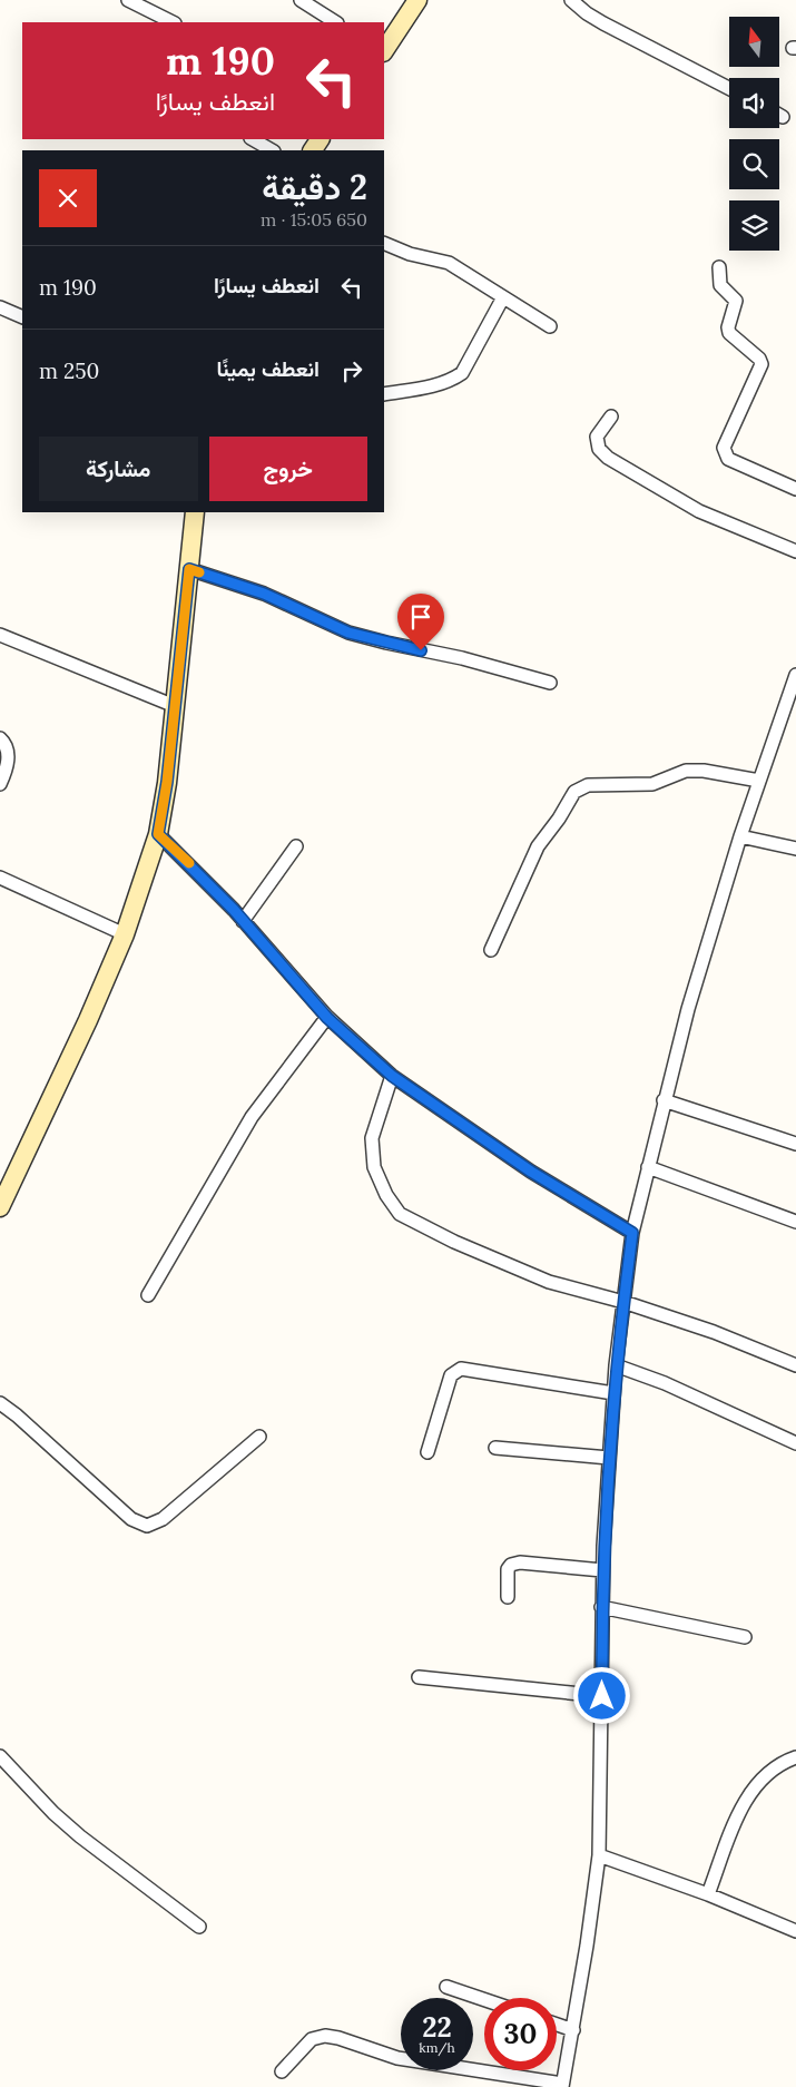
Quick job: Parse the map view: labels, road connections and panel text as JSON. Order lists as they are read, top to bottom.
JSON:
{
  "north": "top",
  "page": {
    "turn": ["190 m", "انعطف يسارًا"],
    "heading": ["2 دقيقة", "650 m · 15:05"],
    "list": [
      {
        "name": "انعطف يسارًا",
        "value": "190 m"
      },
      {
        "name": "انعطف يمينًا",
        "value": "250 m"
      }
    ],
    "buttons": ["خروج", "مشاركة"],
    "speed": "22 km/h",
    "limit": "30"
  }
}
